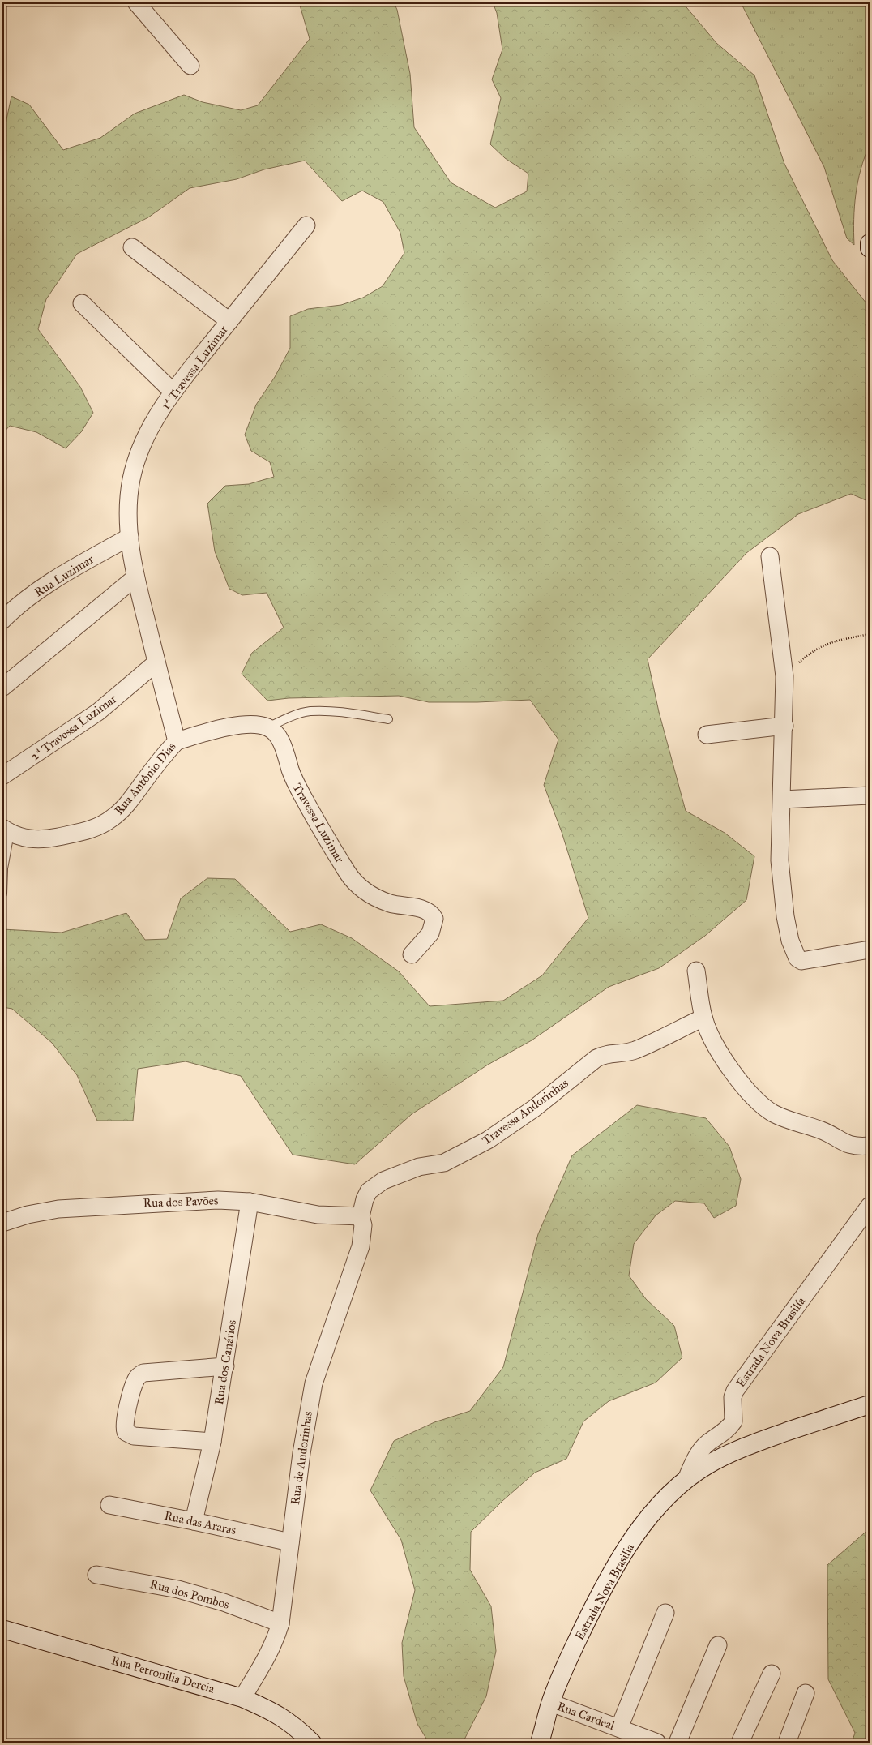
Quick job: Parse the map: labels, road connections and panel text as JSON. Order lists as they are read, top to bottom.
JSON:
{
  "streets": {
    "street": [
      "1ª Travessa Luzimar",
      "Rua Luzimar",
      "2ª Travessa Luzimar",
      "Rua Antônio Dias",
      "Travessa Luzimar",
      "Travessa Andorinhas",
      "Rua dos Pavões",
      "Estrada Nova Brasilía",
      "Rua dos Canários",
      "Rua de Andorinhas",
      "Rua das Araras",
      "Estrada Nova Brasilia",
      "Rua dos Pombos",
      "Rua Petronilia Dercia",
      "Rua Cardeal"
    ]
  },
  "crossings": [
    ["1ª Travessa Luzimar", "Rua Luzimar"],
    ["1ª Travessa Luzimar", "2ª Travessa Luzimar"],
    ["1ª Travessa Luzimar", "Rua Antônio Dias"],
    ["2ª Travessa Luzimar", "Rua Antônio Dias"],
    ["Travessa Andorinhas", "Rua dos Pavões"],
    ["Travessa Andorinhas", "Rua de Andorinhas"],
    ["Rua dos Pavões", "Rua dos Canários"],
    ["Rua dos Pavões", "Rua de Andorinhas"],
    ["Estrada Nova Brasilía", "Estrada Nova Brasilia"],
    ["Rua dos Canários", "Rua das Araras"],
    ["Rua de Andorinhas", "Rua das Araras"],
    ["Rua de Andorinhas", "Rua dos Pombos"],
    ["Rua de Andorinhas", "Rua Petronilia Dercia"],
    ["Estrada Nova Brasilia", "Rua Cardeal"]
  ]
}
